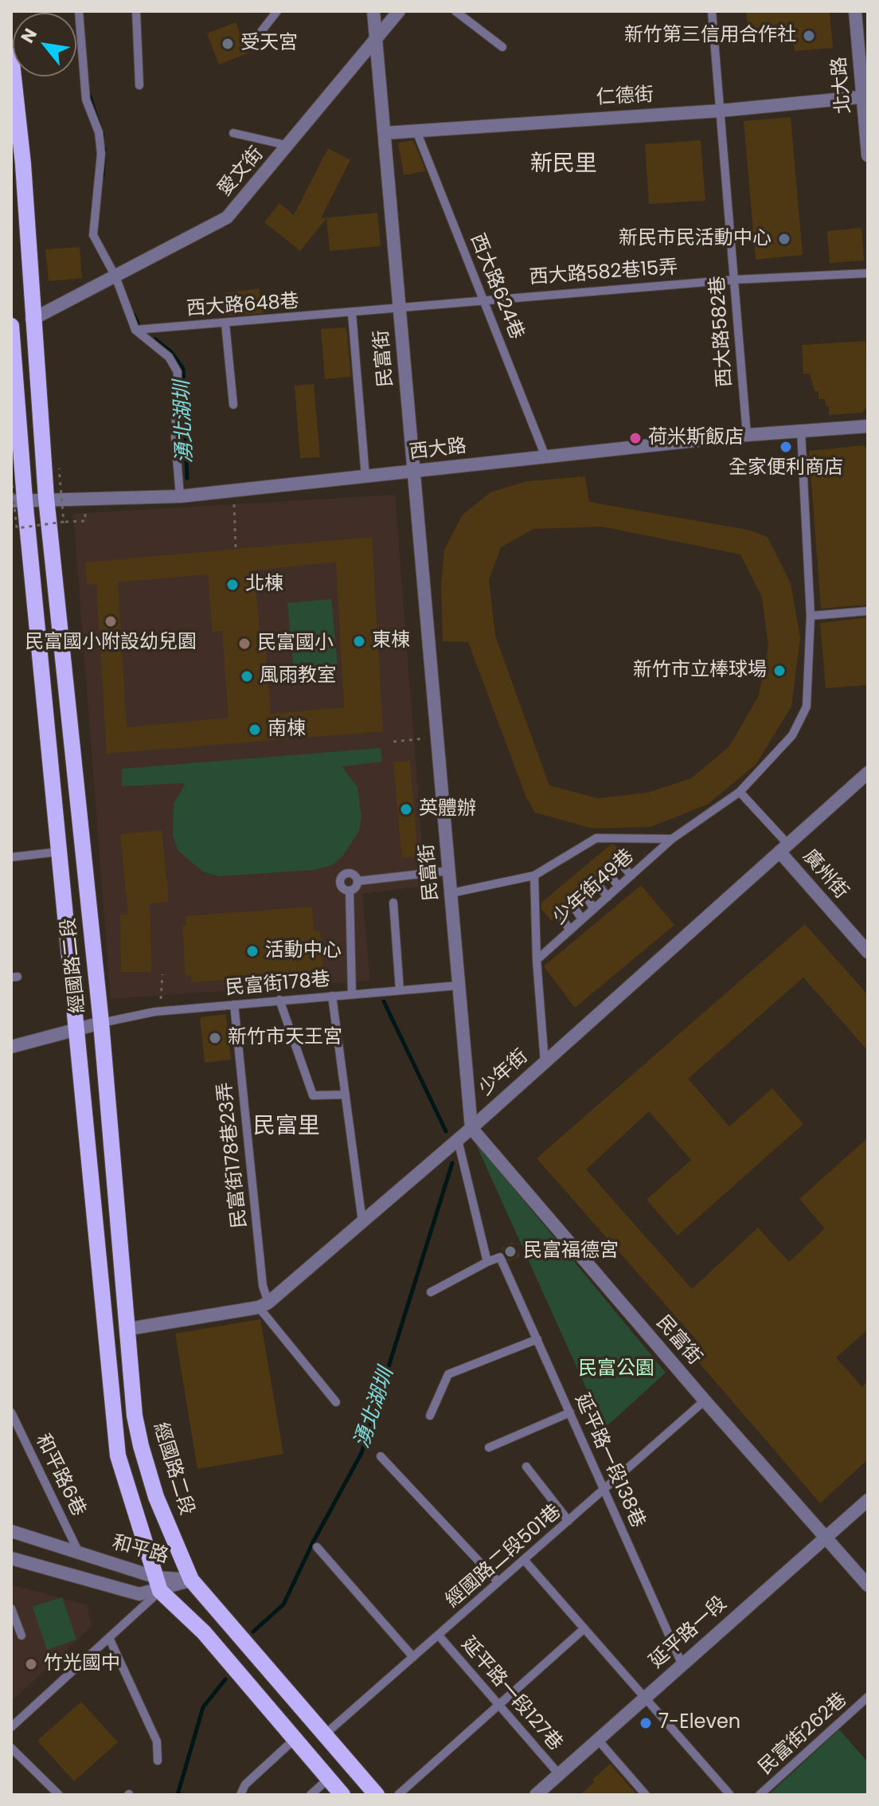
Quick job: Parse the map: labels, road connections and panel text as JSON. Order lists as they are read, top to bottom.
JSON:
{
  "streets": {
    "main road": ["經國路二段"],
    "street": [
      "北大路",
      "仁德街",
      "愛文街",
      "民富街",
      "西大路",
      "廣州街",
      "少年街",
      "和平路",
      "延平路一段"
    ],
    "lane": [
      "西大路582巷15弄",
      "西大路624巷",
      "西大路648巷",
      "西大路582巷",
      "少年街49巷",
      "民富街178巷",
      "民富街178巷23弄",
      "延平路一段138巷",
      "和平路6巷",
      "經國路二段501巷",
      "延平路一段127巷",
      "民富街262巷"
    ]
  },
  "crossings": [
    ["北大路", "仁德街"],
    ["仁德街", "西大路624巷"],
    ["仁德街", "西大路582巷"],
    ["仁德街", "民富街"],
    ["愛文街", "民富街"],
    ["愛文街", "經國路二段"],
    ["西大路582巷15弄", "西大路624巷"],
    ["西大路582巷15弄", "西大路648巷"],
    ["西大路582巷15弄", "西大路582巷"],
    ["西大路582巷15弄", "民富街"],
    ["西大路624巷", "西大路"],
    ["西大路648巷", "民富街"],
    ["西大路582巷", "西大路"],
    ["民富街", "西大路"],
    ["民富街", "民富街178巷"],
    ["民富街", "少年街"],
    ["民富街", "經國路二段501巷"],
    ["民富街", "延平路一段"],
    ["西大路", "少年街49巷"],
    ["西大路", "經國路二段"],
    ["廣州街", "少年街"],
    ["少年街49巷", "少年街"],
    ["經國路二段", "民富街178巷"],
    ["經國路二段", "和平路"],
    ["經國路二段", "經國路二段501巷"],
    ["民富街178巷", "民富街178巷23弄"],
    ["少年街", "民富街178巷23弄"],
    ["延平路一段138巷", "經國路二段501巷"],
    ["延平路一段138巷", "延平路一段"],
    ["和平路6巷", "和平路"],
    ["經國路二段501巷", "延平路一段127巷"],
    ["延平路一段", "延平路一段127巷"]
  ],
  "districts": ["新民里", "民富里"],
  "water": ["湧北湖圳"],
  "parks": ["民富公園"],
  "places": [
    "新竹第三信用合作社",
    "受天宮",
    "新民市民活動中心",
    "荷米斯飯店",
    "全家便利商店",
    "北棟",
    "民富國小附設幼兒園",
    "東棟",
    "民富國小",
    "新竹市立棒球場",
    "風雨教室",
    "南棟",
    "英體辦",
    "活動中心",
    "新竹市天王宮",
    "民富福德宮",
    "竹光國中",
    "7-Eleven"
  ],
  "north": "top left"
}
